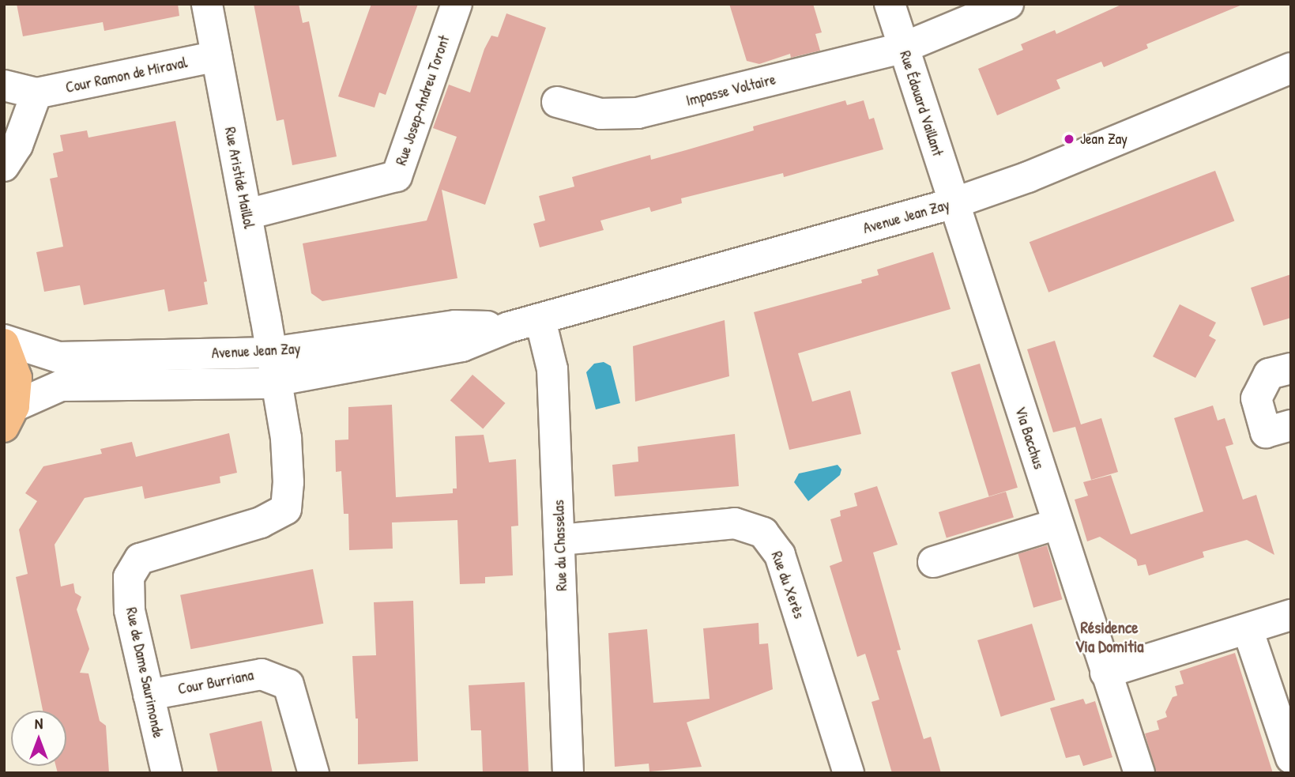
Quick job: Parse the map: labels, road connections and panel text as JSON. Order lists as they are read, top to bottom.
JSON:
{
  "streets": {
    "street": [
      "Cour Ramon de Miraval",
      "Impasse Voltaire",
      "Rue Josep-Andreu Toront",
      "Rue Édouard Vaillant",
      "Rue Aristide Maillol",
      "Avenue Jean Zay",
      "Via Bacchus",
      "Rue du Chasselas",
      "Rue du Xerès",
      "Rue de Dame Saurimonde",
      "Cour Burriana"
    ]
  },
  "crossings": [
    ["Cour Ramon de Miraval", "Rue Aristide Maillol"],
    ["Impasse Voltaire", "Rue Édouard Vaillant"],
    ["Rue Josep-Andreu Toront", "Rue Aristide Maillol"],
    ["Rue Édouard Vaillant", "Avenue Jean Zay"],
    ["Rue Édouard Vaillant", "Via Bacchus"],
    ["Rue Aristide Maillol", "Avenue Jean Zay"],
    ["Rue Aristide Maillol", "Rue de Dame Saurimonde"],
    ["Avenue Jean Zay", "Via Bacchus"],
    ["Avenue Jean Zay", "Rue du Chasselas"],
    ["Avenue Jean Zay", "Rue de Dame Saurimonde"],
    ["Rue du Chasselas", "Rue du Xerès"],
    ["Rue de Dame Saurimonde", "Cour Burriana"]
  ],
  "districts": ["Résidence Via Domitia"],
  "places": ["Jean Zay"],
  "north": "top"
}
